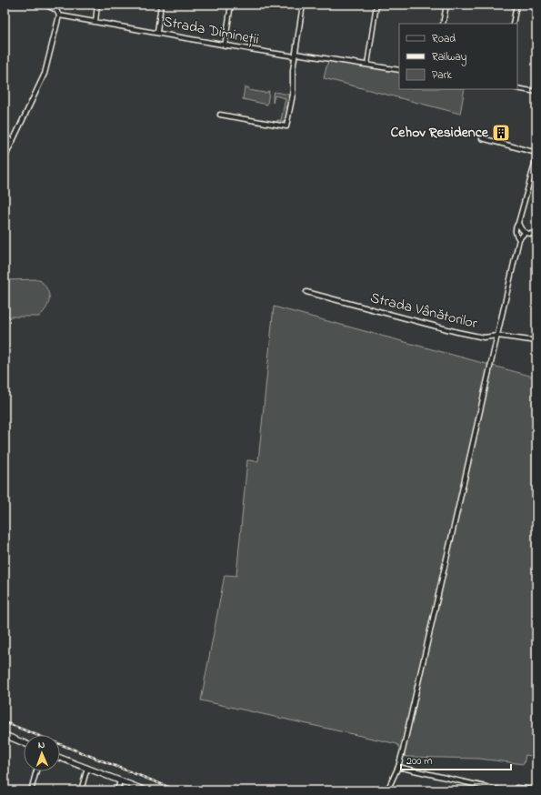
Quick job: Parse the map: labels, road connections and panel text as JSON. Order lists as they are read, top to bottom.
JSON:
{
  "streets": {
    "street": ["Strada Dimineții", "Strada Vânătorilor"]
  },
  "places": {
    "building": ["Cehov Residence"]
  },
  "legend": ["Road", "Railway", "Park"],
  "scale_bar": "200 m",
  "north": "top"
}
